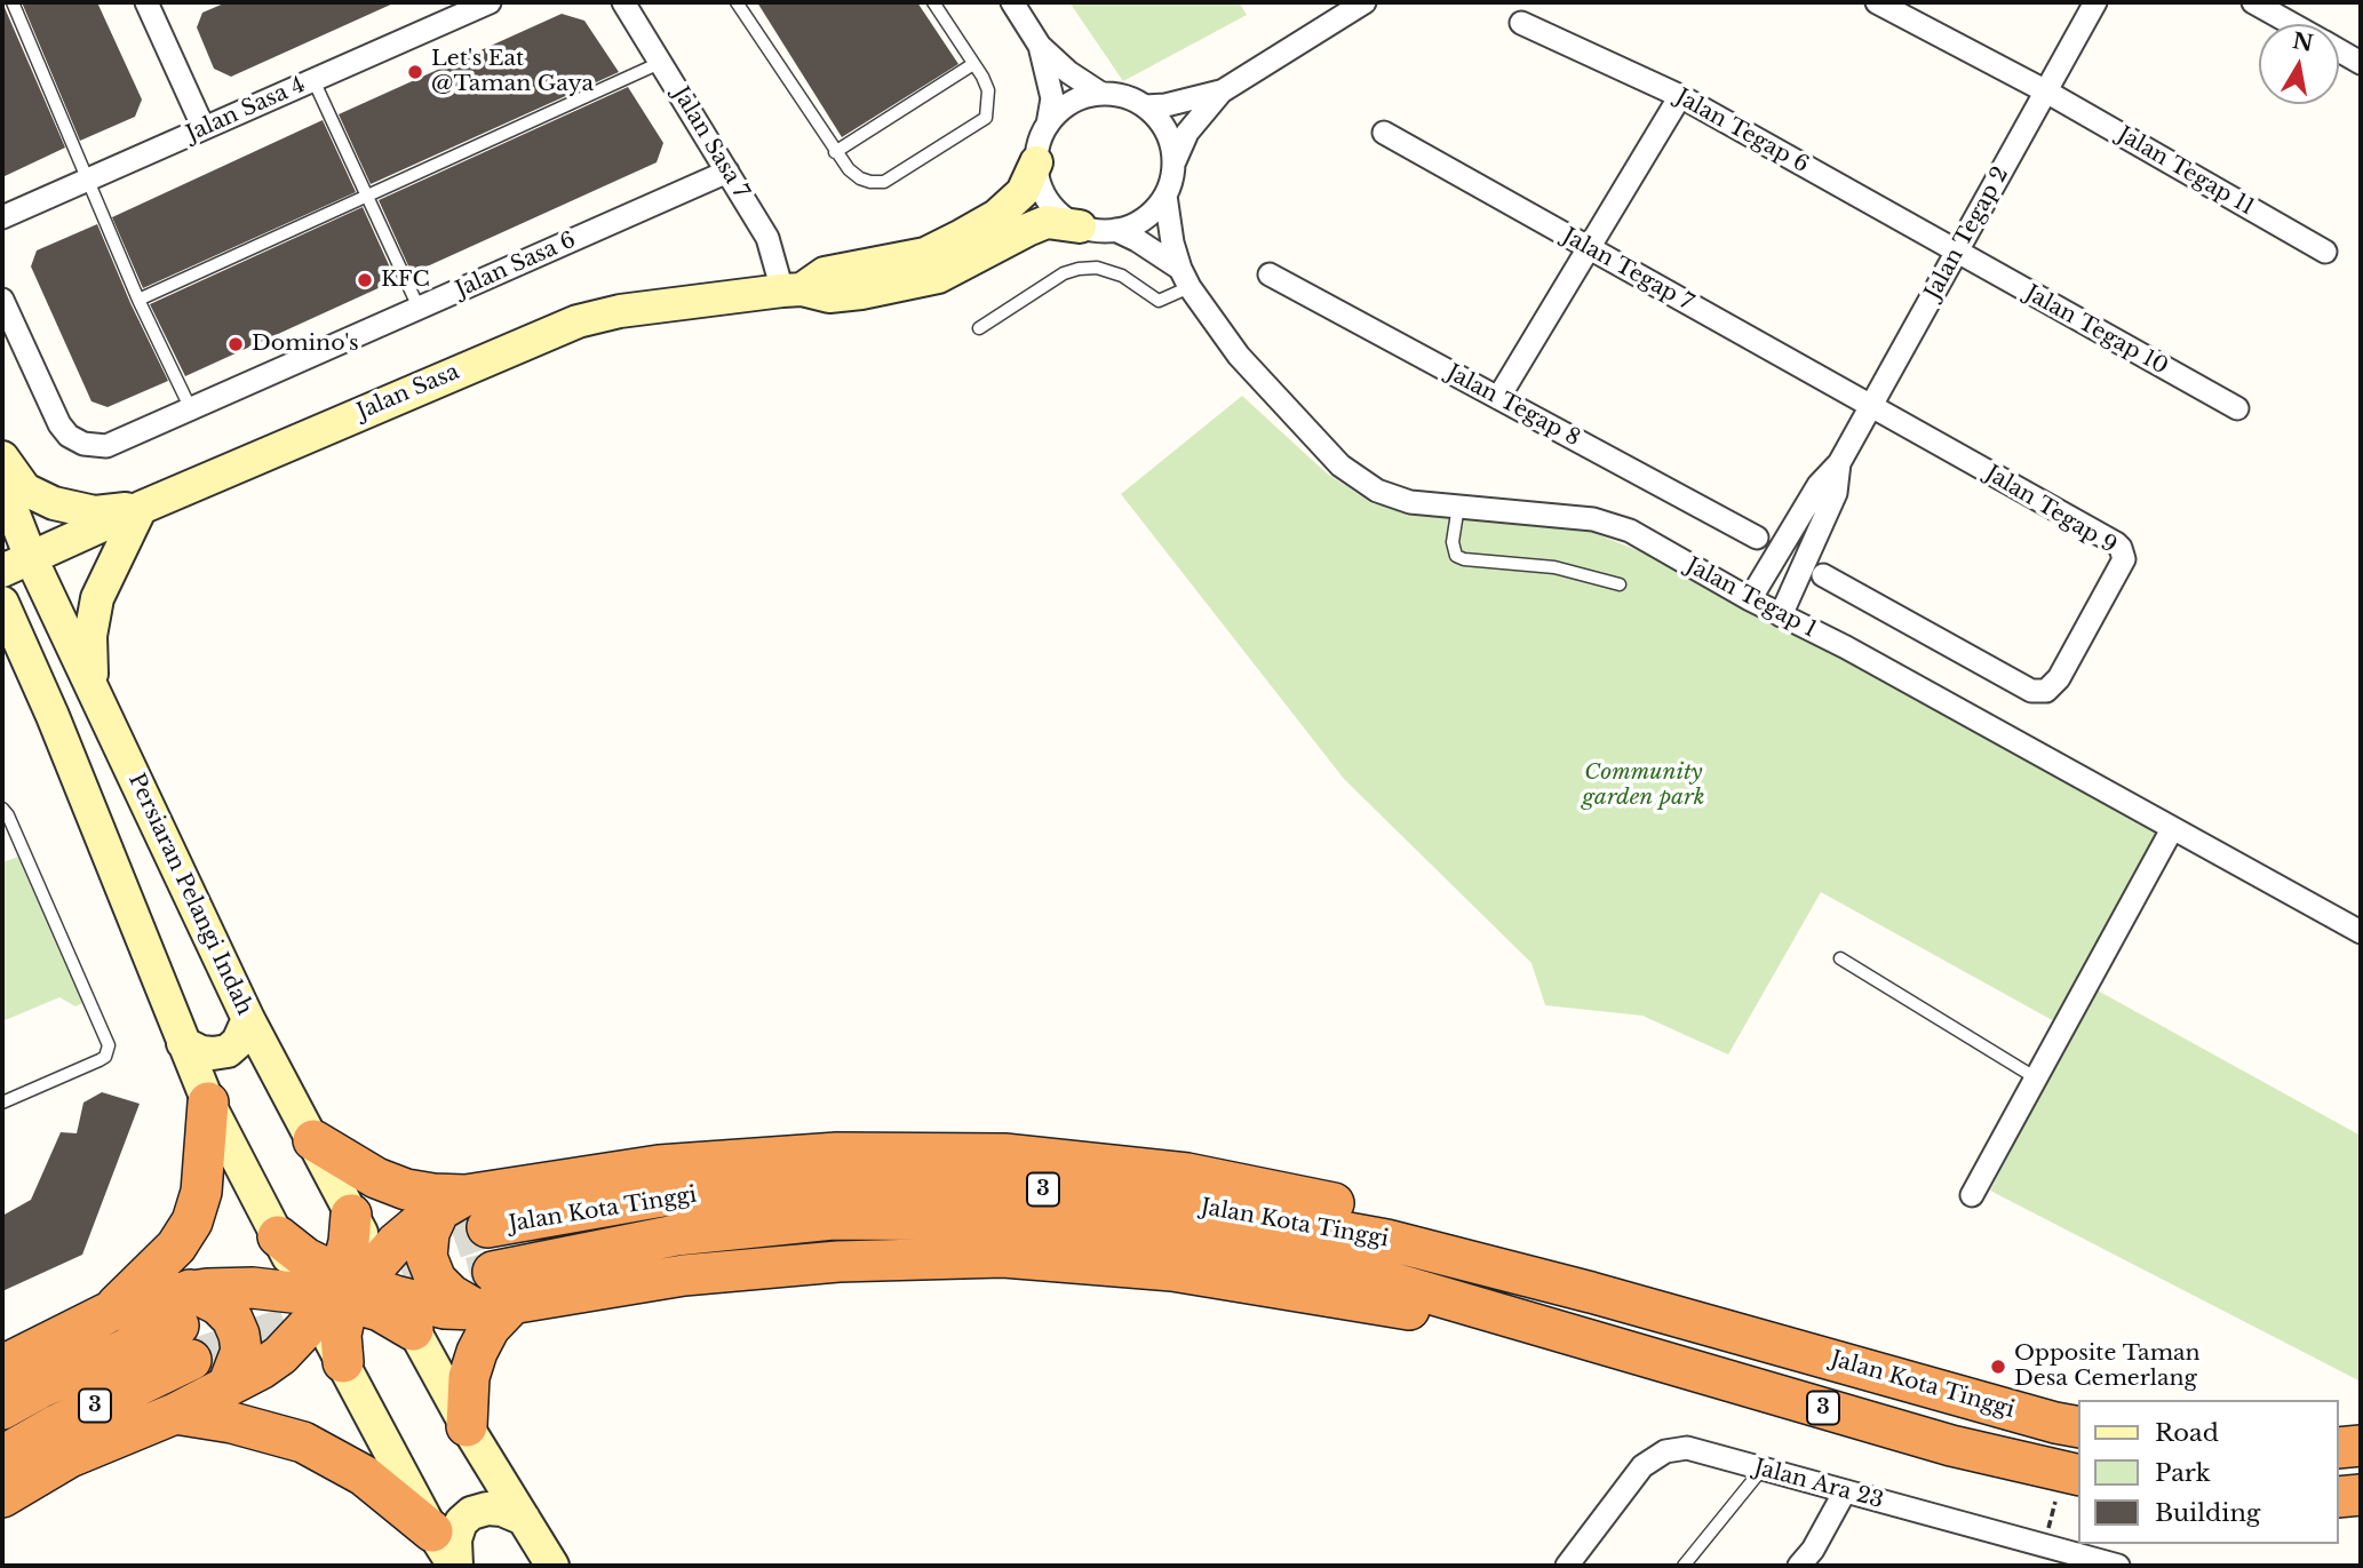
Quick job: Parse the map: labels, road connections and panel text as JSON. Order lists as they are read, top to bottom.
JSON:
{
  "streets": {
    "highway": ["3", "Jalan Kota Tinggi"],
    "main road": ["Jalan Sasa", "Persiaran Pelangi Indah"],
    "street": [
      "Jalan Sasa 4",
      "Jalan Tegap 6",
      "Jalan Sasa 7",
      "Jalan Tegap 11",
      "Jalan Tegap 2",
      "Jalan Sasa 6",
      "Jalan Tegap 7",
      "Jalan Tegap 10",
      "Jalan Tegap 8",
      "Jalan Tegap 9",
      "Jalan Tegap 1",
      "Jalan Ara 23"
    ]
  },
  "crossings": [
    ["Jalan Tegap 6", "Jalan Tegap 2"],
    ["Jalan Tegap 6", "Jalan Tegap 10"],
    ["Jalan Sasa 7", "Jalan Sasa 6"],
    ["Jalan Sasa 7", "Jalan Sasa"],
    ["Jalan Tegap 11", "Jalan Tegap 2"],
    ["Jalan Tegap 2", "Jalan Tegap 7"],
    ["Jalan Tegap 2", "Jalan Tegap 10"],
    ["Jalan Tegap 2", "Jalan Tegap 9"],
    ["Jalan Tegap 2", "Jalan Tegap 1"],
    ["Jalan Tegap 7", "Jalan Tegap 9"],
    ["Jalan Sasa", "Jalan Tegap 1"],
    ["Jalan Sasa", "Persiaran Pelangi Indah"]
  ],
  "parks": ["Community garden park"],
  "places": [
    "Let's Eat @Taman Gaya",
    "KFC",
    "Domino's",
    "Opposite Taman Desa Cemerlang"
  ],
  "legend": ["Road", "Park", "Building"],
  "north": "top"
}
